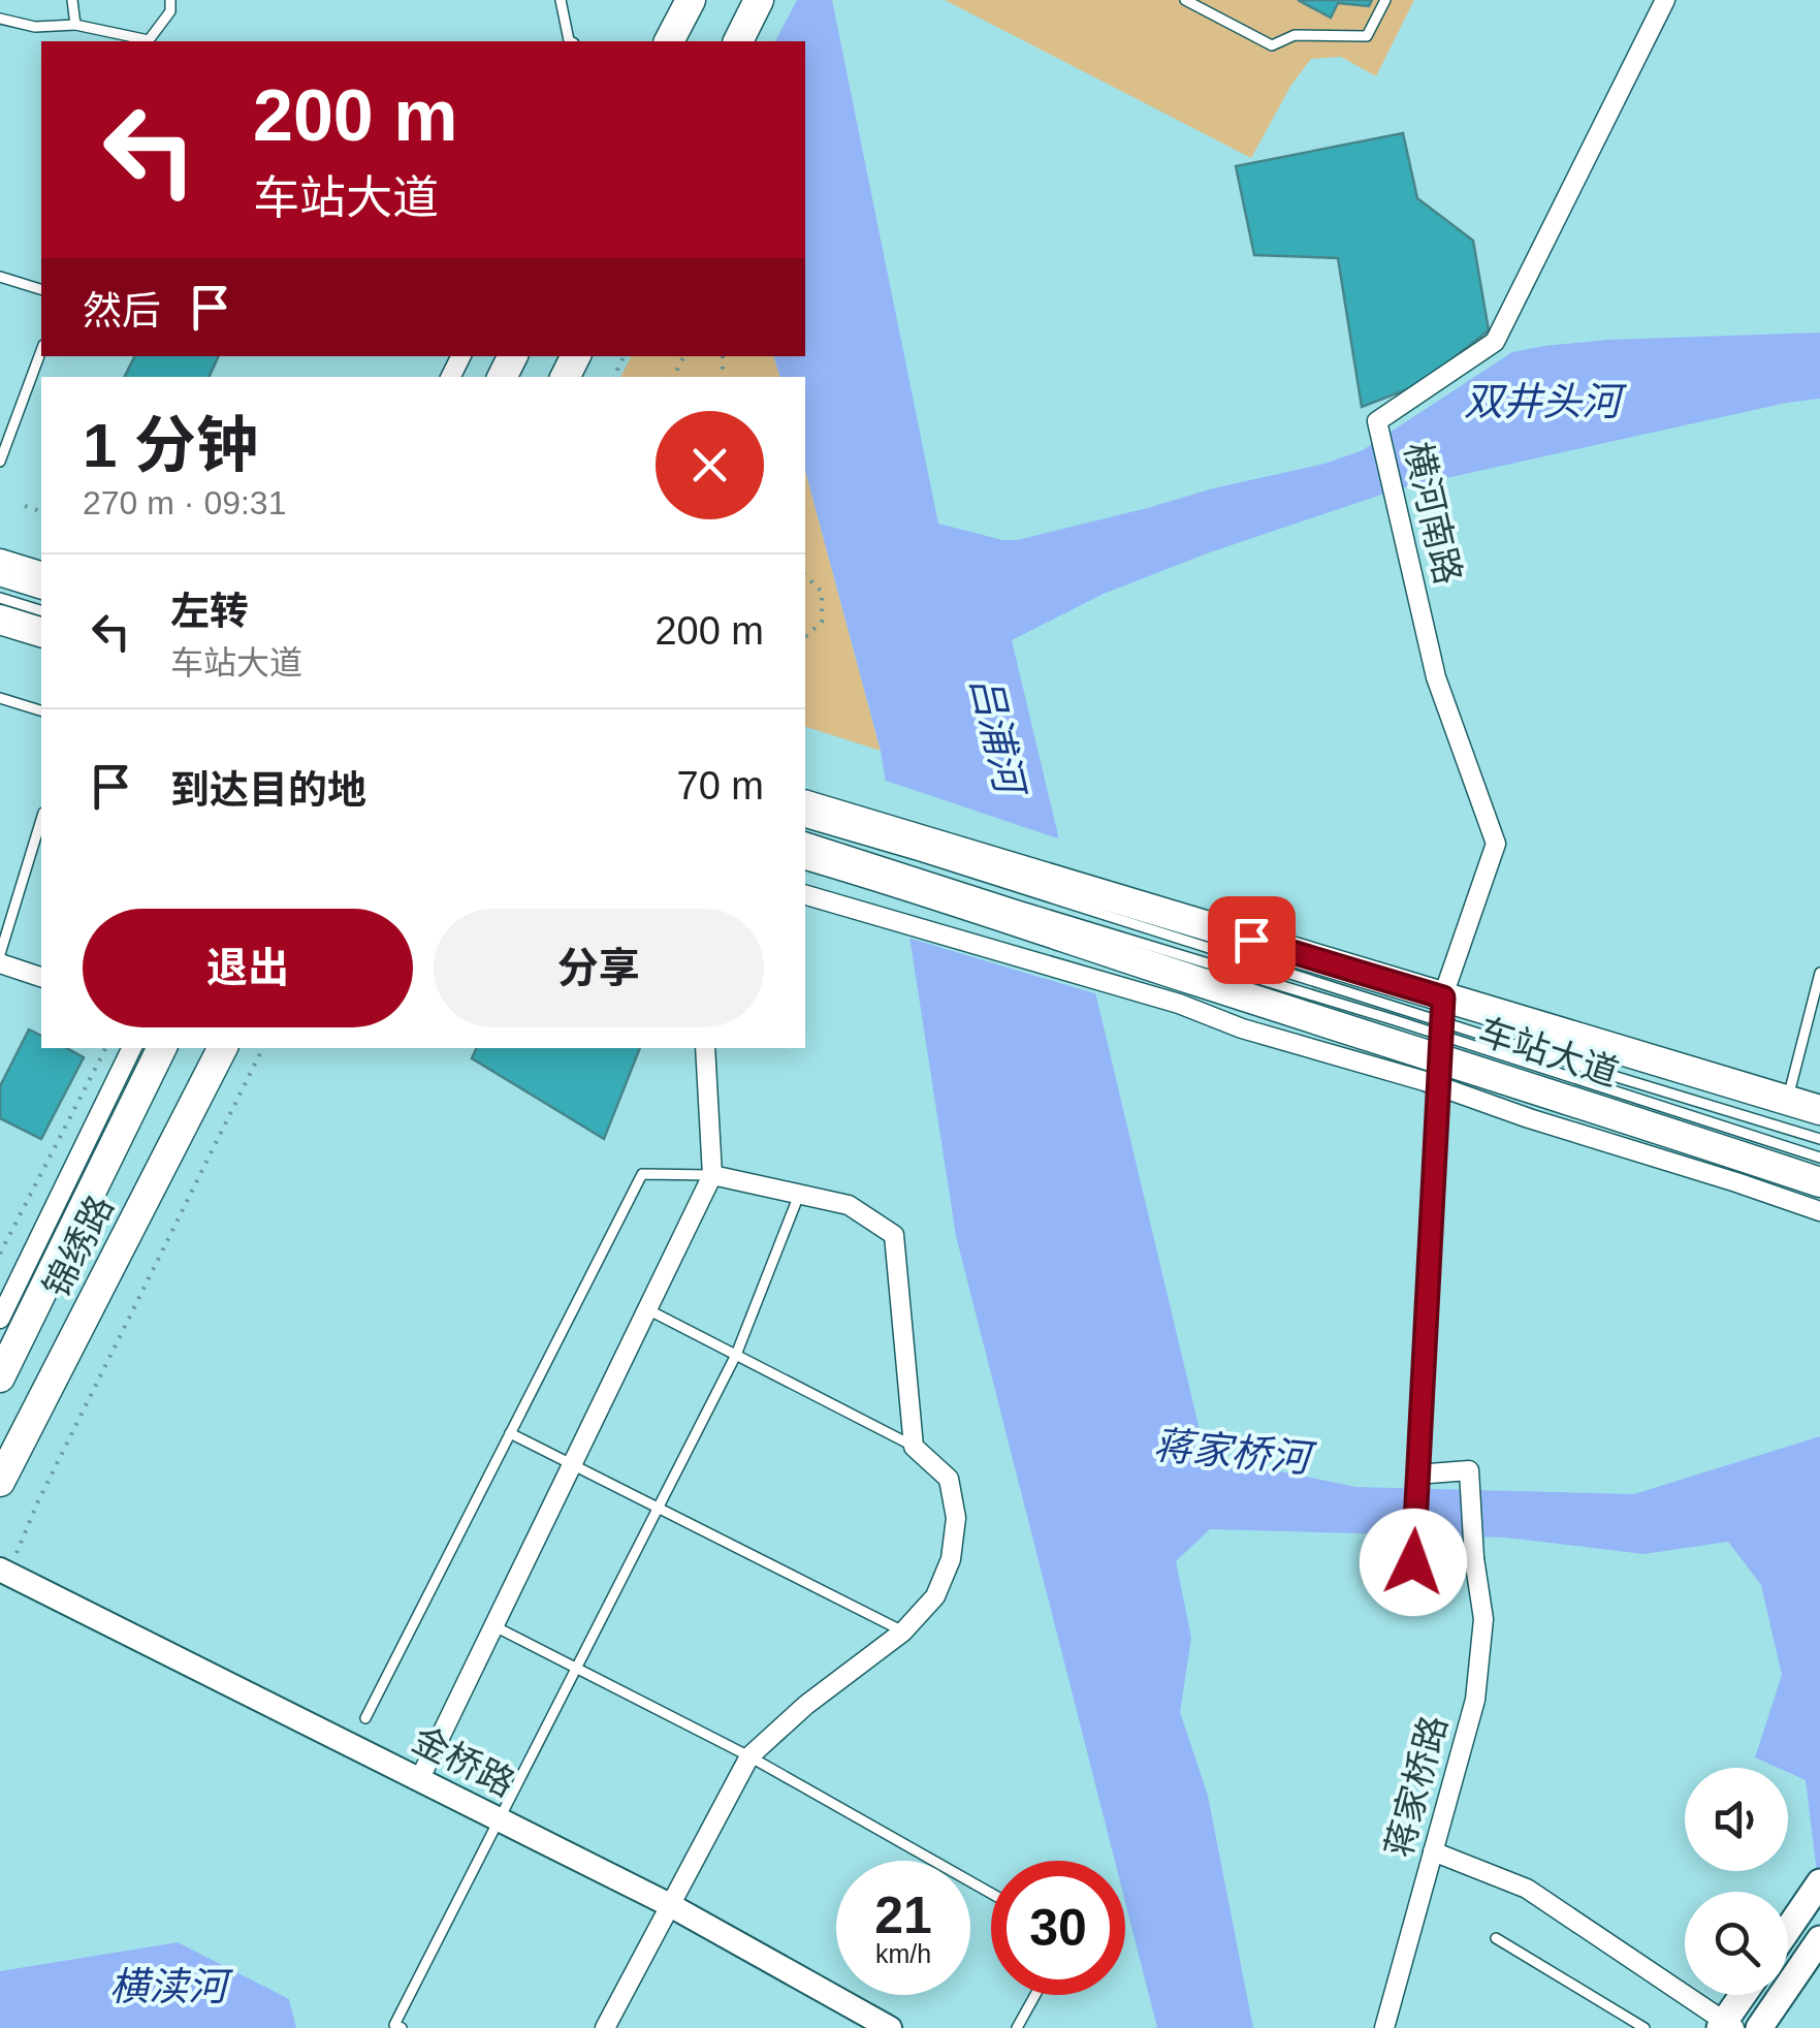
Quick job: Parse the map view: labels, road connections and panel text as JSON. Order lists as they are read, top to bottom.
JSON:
{
  "streets": {
    "main road": ["车站大道", "锦绣路"],
    "street": ["横河南路", "金桥路", "蒋家桥路"]
  },
  "crossings": [
    ["横河南路", "车站大道"],
    ["横河南路", "蒋家桥路"]
  ],
  "water": [
    "双井头河",
    "吕浦河",
    "蒋家桥河",
    "横渎河"
  ],
  "page": {
    "turn": ["200 m", "车站大道"],
    "then": "然后",
    "heading": ["1 分钟", "270 m · 09:31"],
    "list": [
      {
        "name": "左转",
        "note": "车站大道",
        "value": "200 m"
      },
      {
        "name": "到达目的地",
        "value": "70 m"
      }
    ],
    "buttons": ["退出", "分享"],
    "speed": "21 km/h",
    "limit": "30"
  }
}
